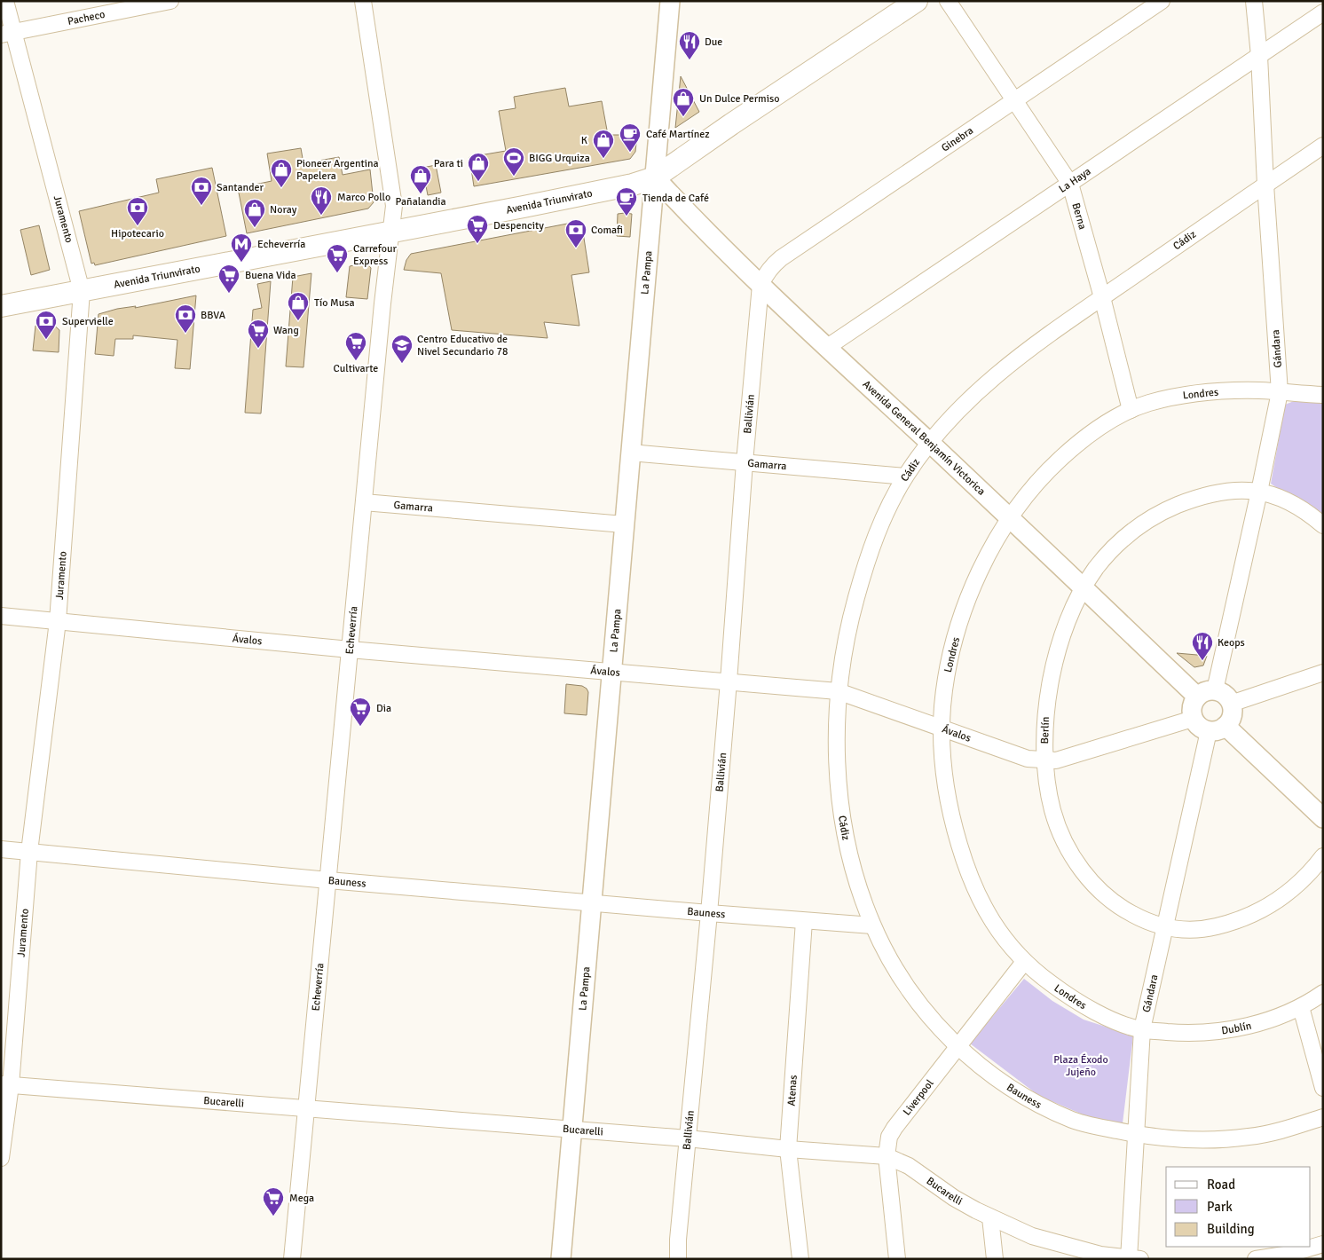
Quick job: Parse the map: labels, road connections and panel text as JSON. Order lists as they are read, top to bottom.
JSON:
{
  "streets": {
    "main road": ["Avenida Triunvirato"],
    "street": [
      "Pacheco",
      "Ginebra",
      "La Haya",
      "Berna",
      "Juramento",
      "Cádiz",
      "La Pampa",
      "Gándara",
      "Londres",
      "Ballivián",
      "Avenida General Benjamín Victorica",
      "Gamarra",
      "Echeverría",
      "Ávalos",
      "Berlín",
      "Bauness",
      "Dublín",
      "Atenas",
      "Liverpool",
      "Bucarelli"
    ]
  },
  "crossings": [
    ["Pacheco", "Juramento"],
    ["Ginebra", "Berna"],
    ["Ginebra", "Ballivián"],
    ["Ginebra", "Avenida General Benjamín Victorica"],
    ["La Haya", "Berna"],
    ["La Haya", "Gándara"],
    ["La Haya", "Avenida General Benjamín Victorica"],
    ["Avenida Triunvirato", "Juramento"],
    ["Avenida Triunvirato", "La Pampa"],
    ["Avenida Triunvirato", "Avenida General Benjamín Victorica"],
    ["Avenida Triunvirato", "Echeverría"],
    ["Berna", "Cádiz"],
    ["Berna", "Londres"],
    ["Juramento", "Ávalos"],
    ["Juramento", "Bauness"],
    ["Juramento", "Bucarelli"],
    ["Cádiz", "Gándara"],
    ["Cádiz", "Avenida General Benjamín Victorica"],
    ["Cádiz", "Gamarra"],
    ["Cádiz", "Ávalos"],
    ["Cádiz", "Bauness"],
    ["La Pampa", "Avenida General Benjamín Victorica"],
    ["La Pampa", "Gamarra"],
    ["La Pampa", "Ávalos"],
    ["La Pampa", "Bauness"],
    ["La Pampa", "Bucarelli"],
    ["Gándara", "Londres"],
    ["Gándara", "Avenida General Benjamín Victorica"],
    ["Gándara", "Ávalos"],
    ["Gándara", "Berlín"],
    ["Gándara", "Bauness"],
    ["Gándara", "Dublín"],
    ["Gándara", "Bucarelli"],
    ["Londres", "Avenida General Benjamín Victorica"],
    ["Londres", "Ávalos"],
    ["Londres", "Dublín"],
    ["Londres", "Liverpool"],
    ["Ballivián", "Avenida General Benjamín Victorica"],
    ["Ballivián", "Gamarra"],
    ["Ballivián", "Ávalos"],
    ["Ballivián", "Bauness"],
    ["Ballivián", "Bucarelli"],
    ["Avenida General Benjamín Victorica", "Ávalos"],
    ["Avenida General Benjamín Victorica", "Berlín"],
    ["Gamarra", "Echeverría"],
    ["Echeverría", "Ávalos"],
    ["Echeverría", "Bauness"],
    ["Echeverría", "Bucarelli"],
    ["Ávalos", "Berlín"],
    ["Bauness", "Atenas"],
    ["Bauness", "Liverpool"],
    ["Atenas", "Bucarelli"],
    ["Liverpool", "Bucarelli"]
  ],
  "parks": ["Plaza Éxodo Jujeño"],
  "places": {
    "restaurant": ["Due", "Marco Pollo", "Keops"],
    "shop": [
      "Un Dulce Permiso",
      "K",
      "Para ti",
      "Pioneer Argentina Papelera",
      "Pañalandia",
      "Noray",
      "Tío Musa"
    ],
    "cafe": ["Café Martínez", "Tienda de Café"],
    "sports": ["BIGG Urquiza"],
    "bank": [
      "Santander",
      "Hipotecario",
      "Comafi",
      "BBVA",
      "Supervielle"
    ],
    "supermarket": [
      "Despencity",
      "Carrefour Express",
      "Buena Vida",
      "Wang",
      "Cultivarte",
      "Dia",
      "Mega"
    ],
    "metro station": ["Echeverría"],
    "school or university": ["Centro Educativo de Nivel Secundario 78"]
  },
  "legend": ["Road", "Park", "Building"]
}
